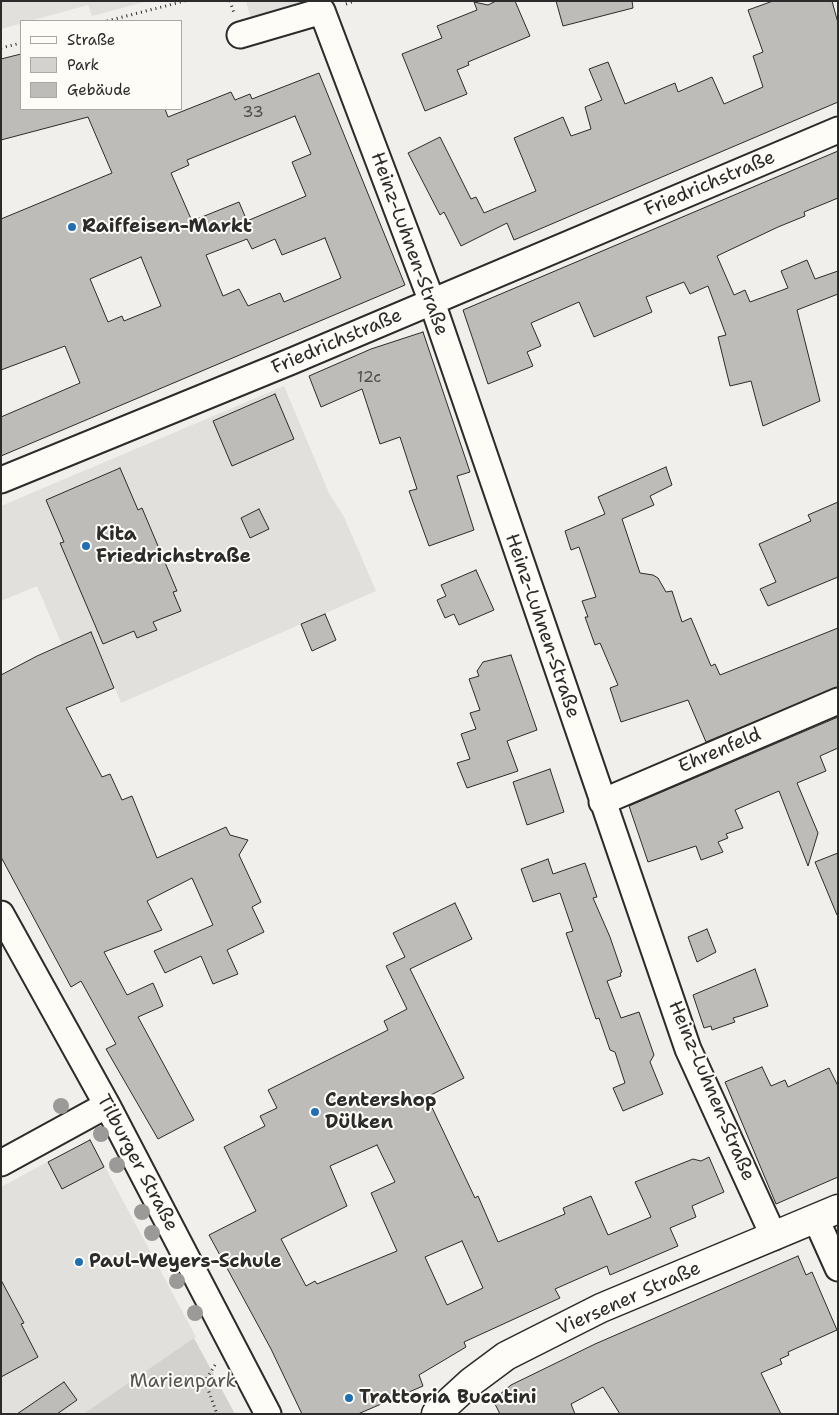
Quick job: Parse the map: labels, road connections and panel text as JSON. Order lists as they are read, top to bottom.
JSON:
{
  "streets": {
    "main road": ["Viersener Straße"],
    "street": [
      "Friedrichstraße",
      "Heinz-Luhnen-Straße",
      "Ehrenfeld",
      "Tilburger Straße"
    ]
  },
  "crossings": [
    ["Friedrichstraße", "Heinz-Luhnen-Straße"],
    ["Heinz-Luhnen-Straße", "Ehrenfeld"],
    ["Heinz-Luhnen-Straße", "Viersener Straße"]
  ],
  "parks": ["Marienpark"],
  "places": [
    "Raiffeisen-Markt",
    "Kita Friedrichstraße",
    "Centershop Dülken",
    "Paul-Weyers-Schule",
    "Trattoria Bucatini"
  ],
  "house_numbers": ["33", "12c"],
  "legend": ["Straße", "Park", "Gebäude"]
}
